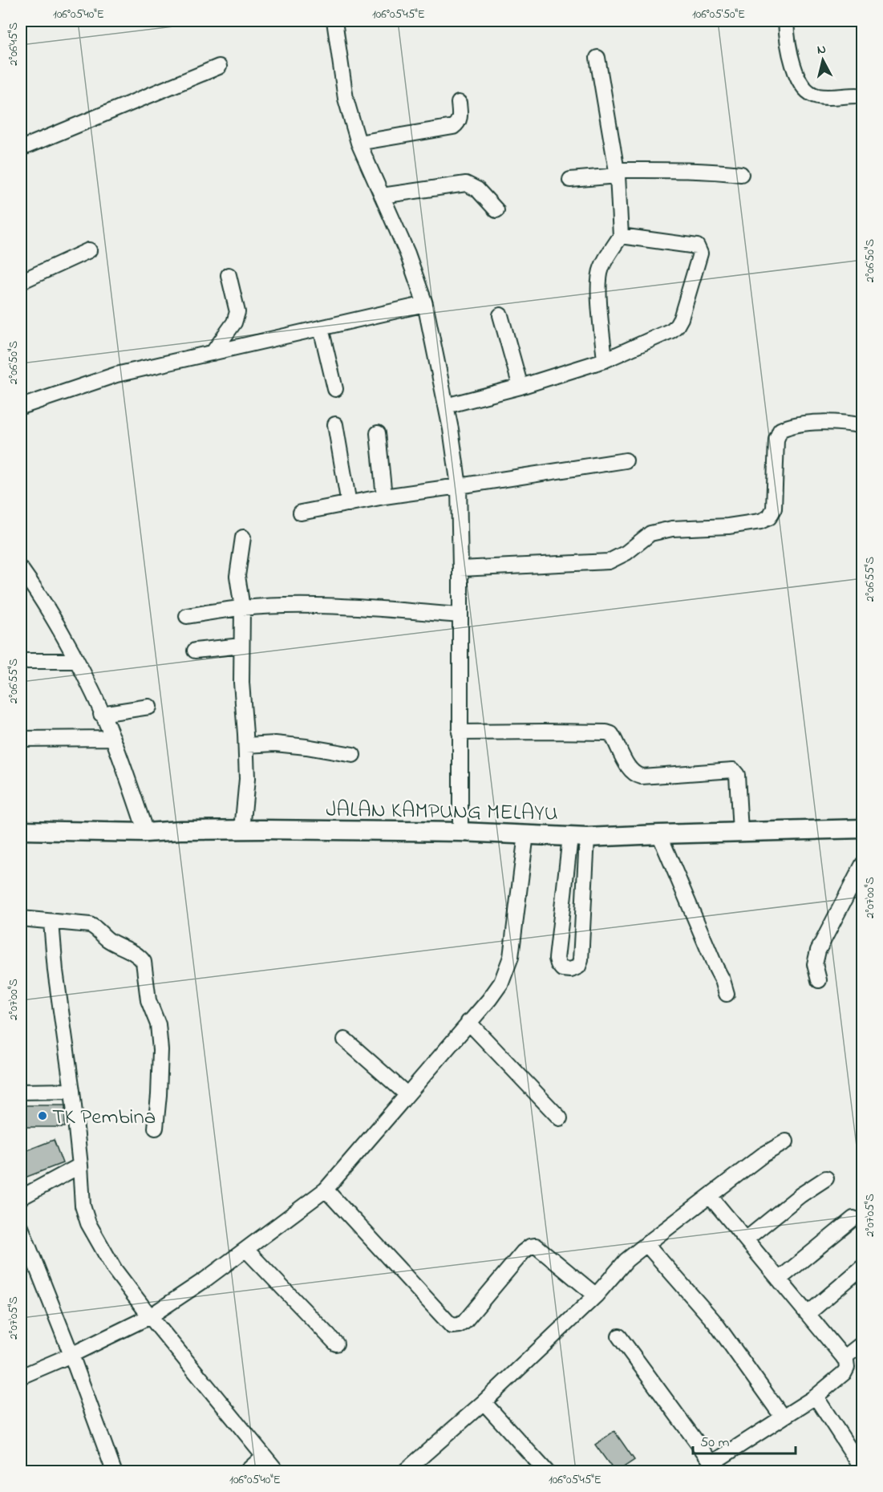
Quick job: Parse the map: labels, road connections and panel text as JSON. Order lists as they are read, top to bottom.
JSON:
{
  "streets": {
    "main road": ["JALAN KAMPUNG MELAYU"]
  },
  "places": ["TK Pembina"],
  "scale_bar": "50 m",
  "north": "top",
  "coordinates": [
    "106°05'40\"E",
    "106°05'45\"E",
    "106°05'50\"E",
    "2°06'45\"S",
    "2°06'50\"S",
    "2°06'55\"S",
    "2°07'00\"S",
    "2°07'05\"S"
  ]
}
